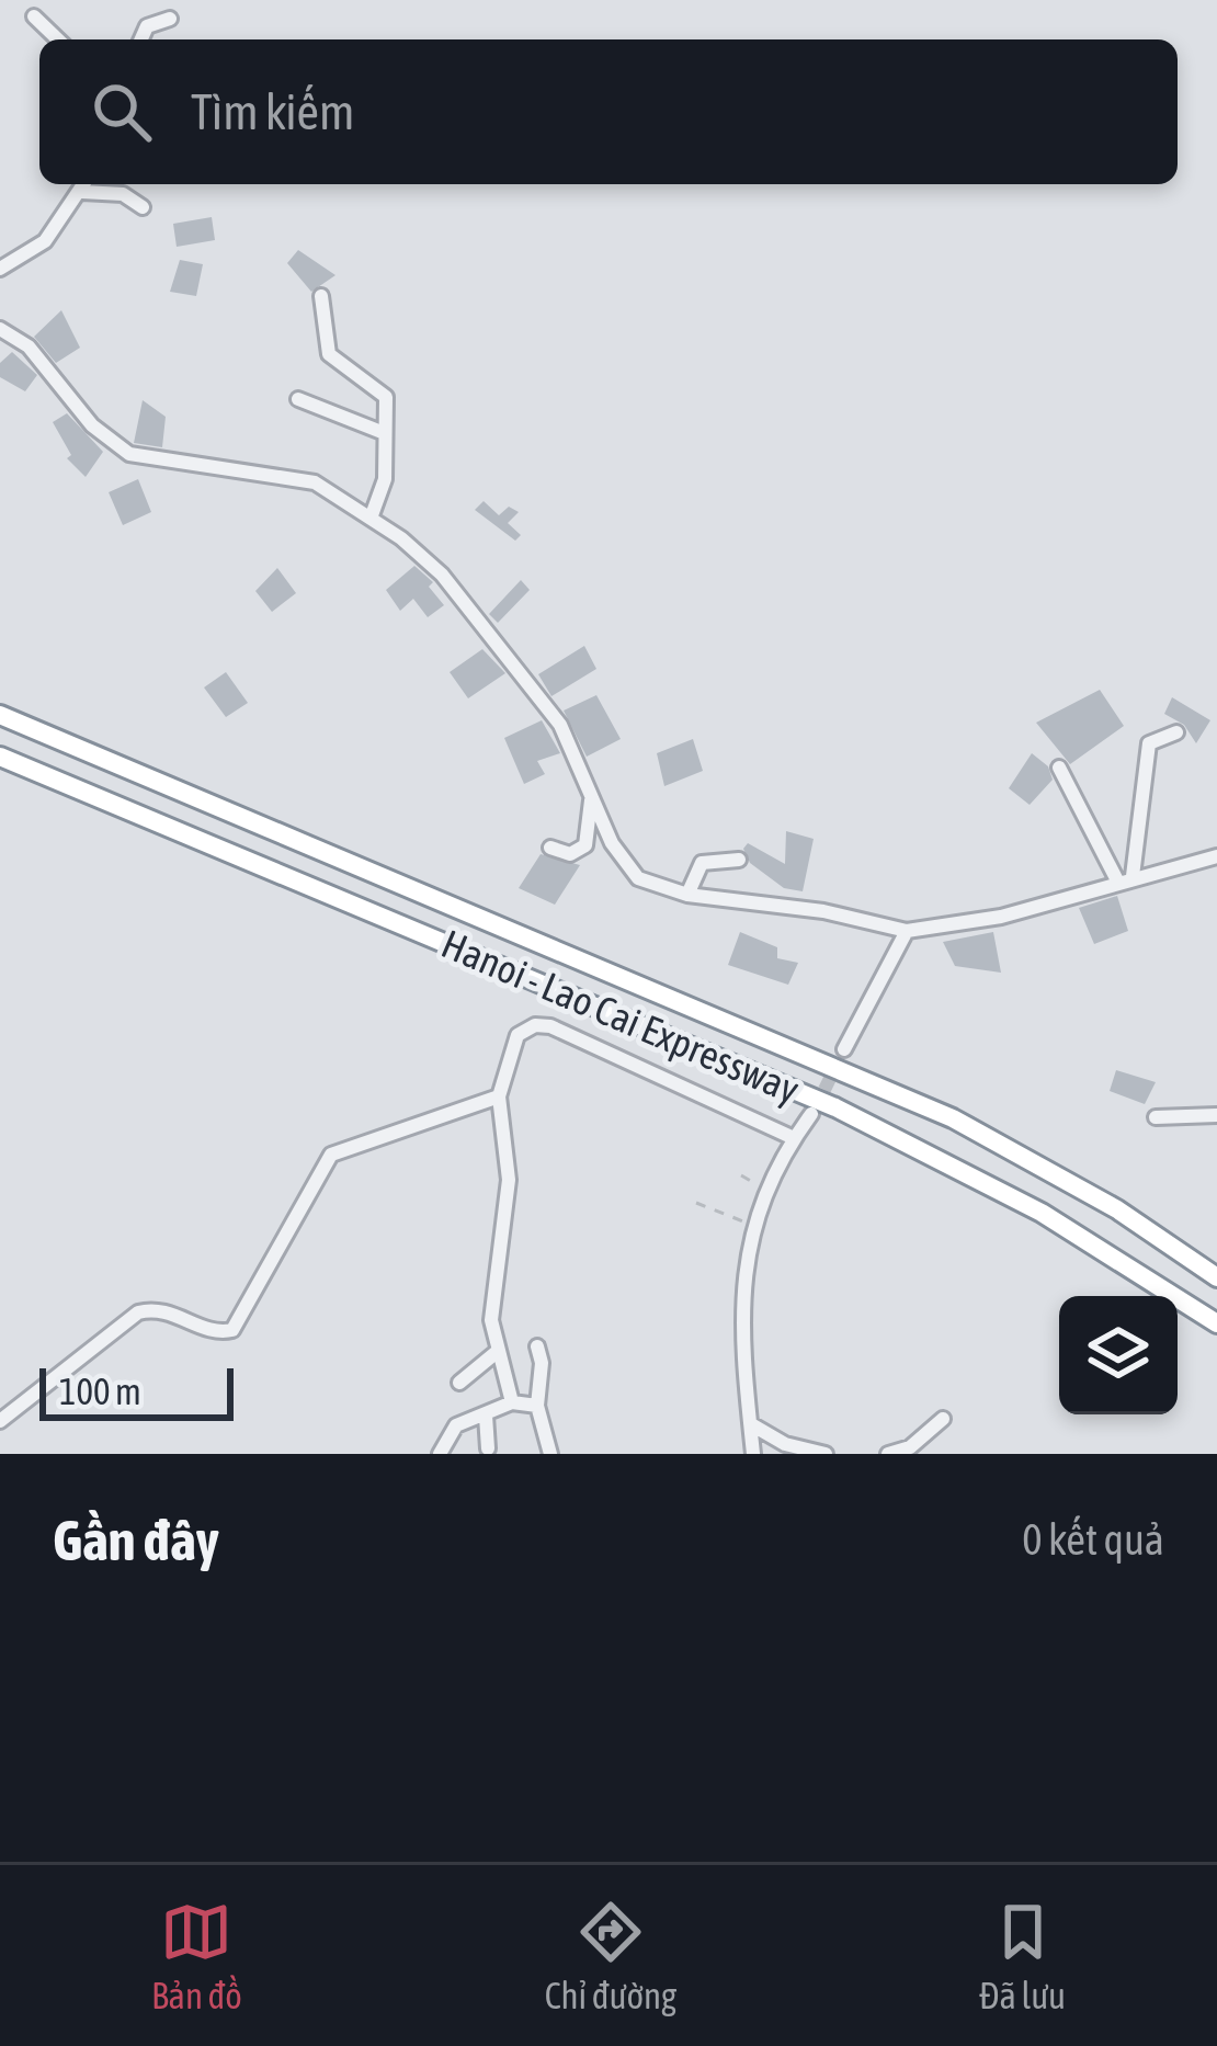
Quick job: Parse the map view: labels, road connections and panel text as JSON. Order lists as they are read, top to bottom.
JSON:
{
  "streets": {
    "highway": ["Hanoi - Lao Cai Expressway"]
  },
  "scale_bar": "100 m",
  "page": {
    "search": "Tìm kiếm",
    "scale": "100 m",
    "heading": ["Gần đây", "0 kết quả"],
    "nav": ["Bản đồ", "Chỉ đường", "Đã lưu"]
  }
}
